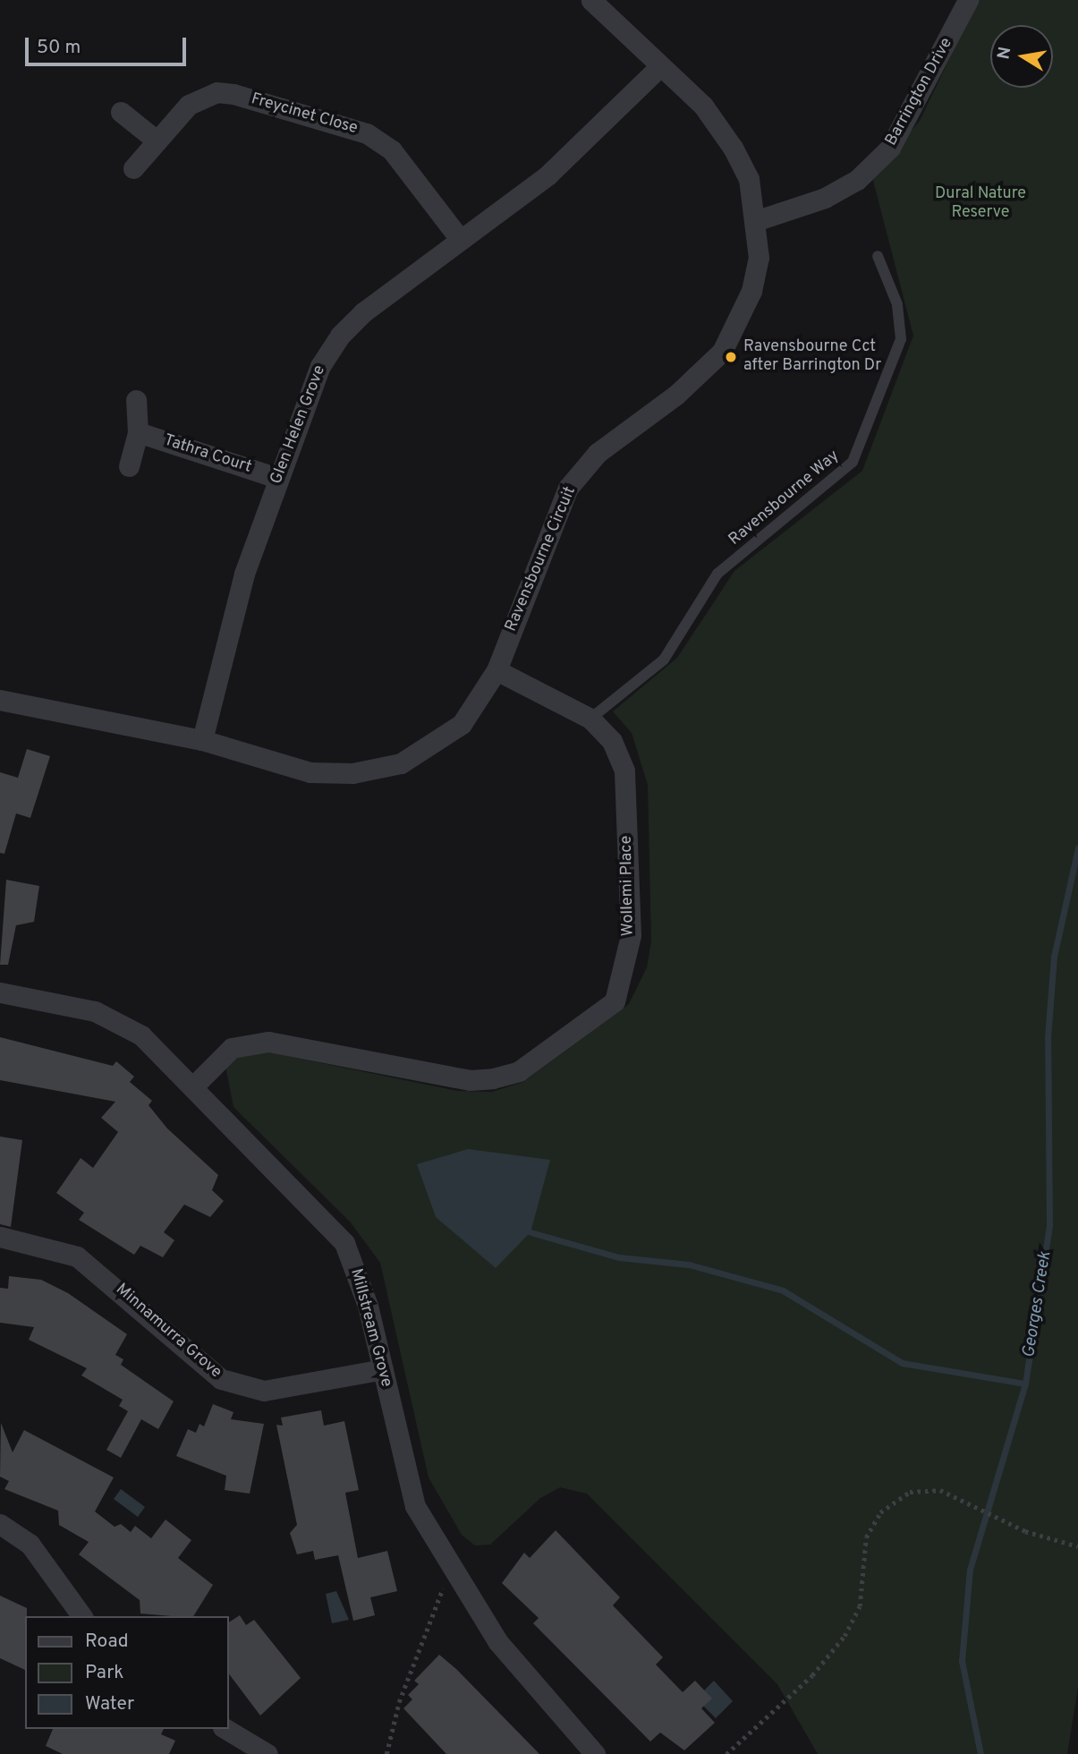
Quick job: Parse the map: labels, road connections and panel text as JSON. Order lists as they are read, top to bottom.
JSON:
{
  "streets": {
    "street": [
      "Barrington Drive",
      "Freycinet Close",
      "Glen Helen Grove",
      "Tathra Court",
      "Ravensbourne Circuit",
      "Wollemi Place",
      "Millstream Grove",
      "Minnamurra Grove"
    ],
    "lane": ["Ravensbourne Way"]
  },
  "crossings": [
    ["Barrington Drive", "Ravensbourne Circuit"],
    ["Freycinet Close", "Glen Helen Grove"],
    ["Glen Helen Grove", "Tathra Court"],
    ["Glen Helen Grove", "Ravensbourne Circuit"],
    ["Ravensbourne Way", "Wollemi Place"],
    ["Ravensbourne Circuit", "Wollemi Place"],
    ["Wollemi Place", "Millstream Grove"],
    ["Millstream Grove", "Minnamurra Grove"]
  ],
  "water": ["Georges Creek"],
  "parks": ["Dural Nature Reserve"],
  "places": ["Ravensbourne Cct after Barrington Dr"],
  "legend": ["Road", "Park", "Water"],
  "scale_bar": "50 m",
  "north": "left"
}
